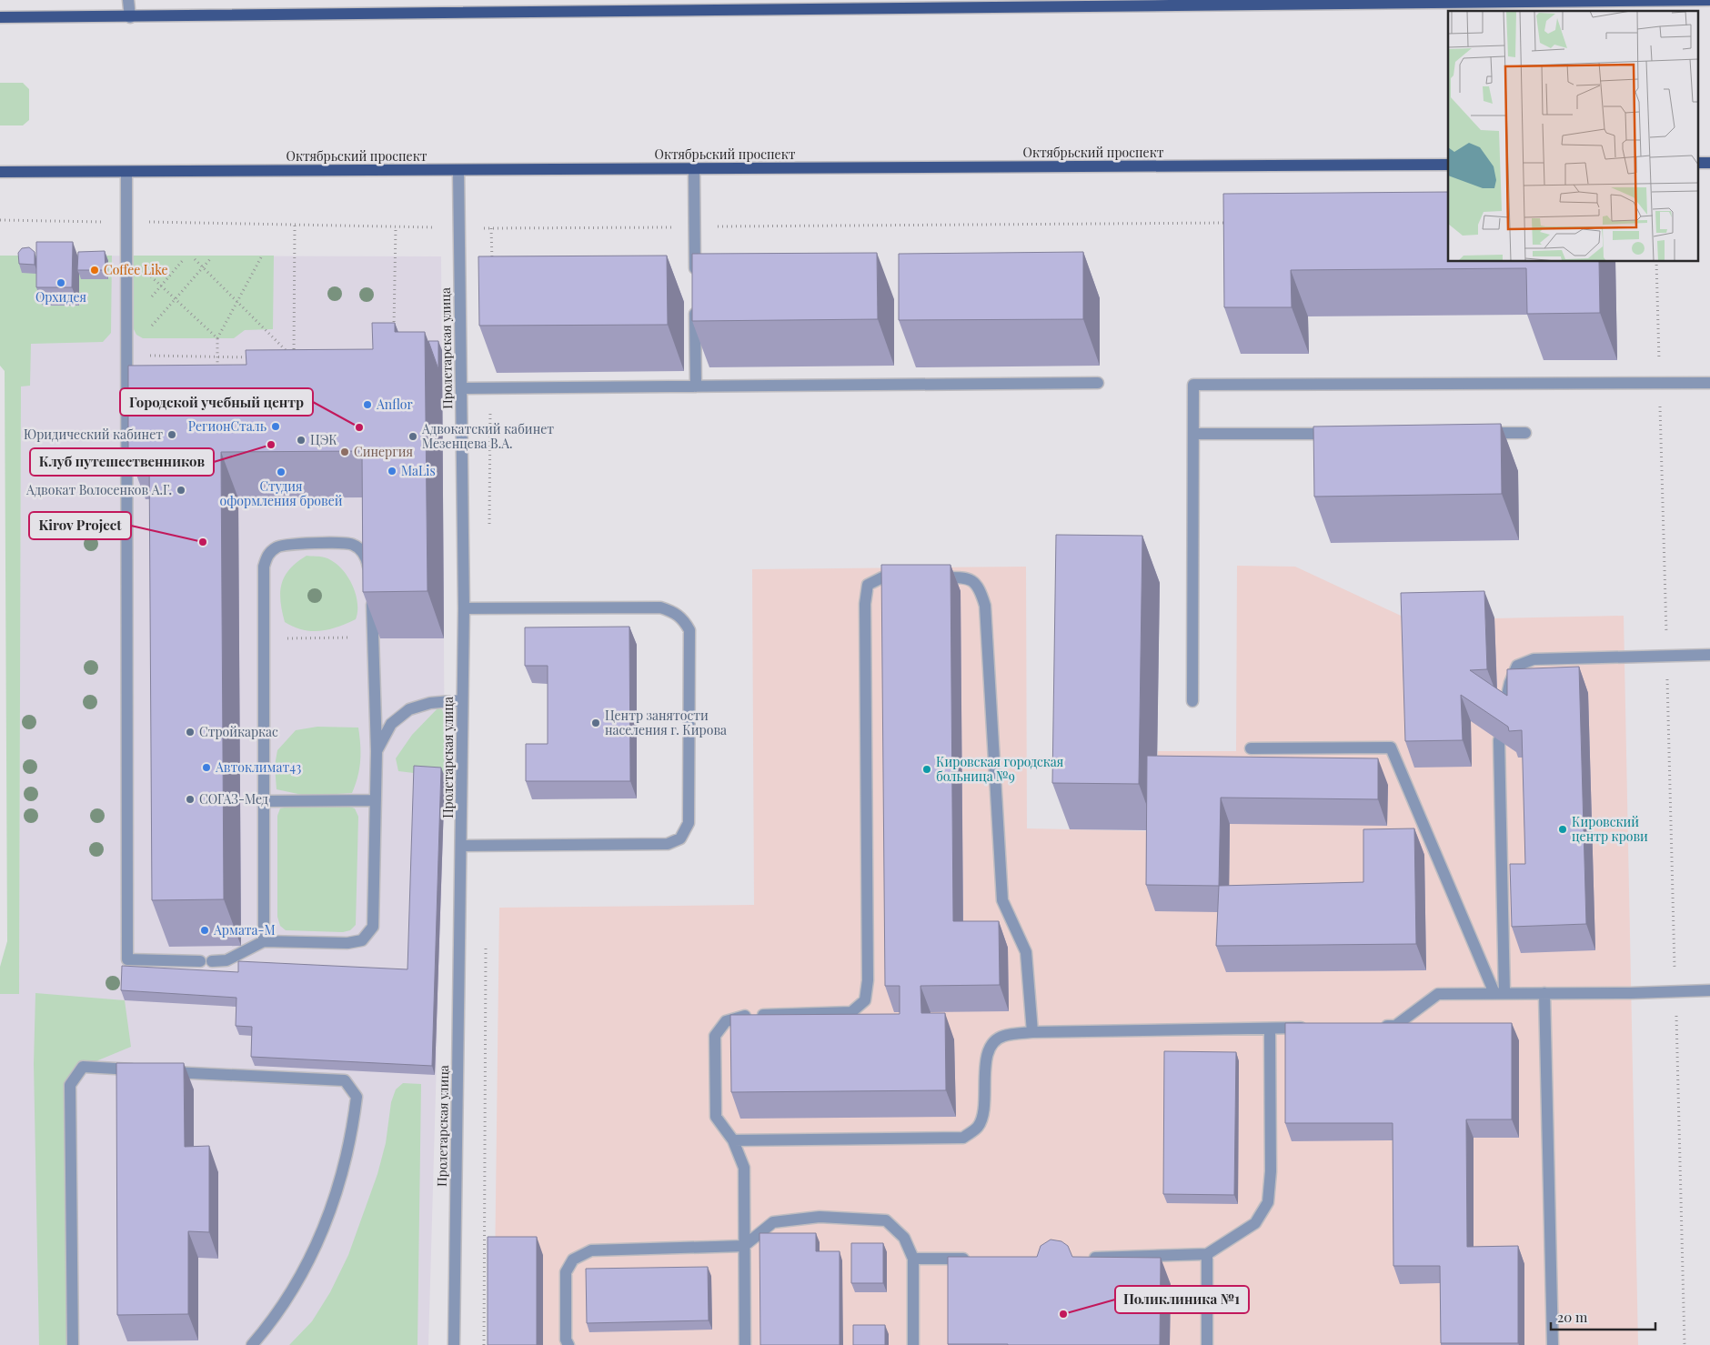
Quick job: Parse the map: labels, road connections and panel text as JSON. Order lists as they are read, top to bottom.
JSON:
{
  "streets": {
    "main road": ["Октябрьский проспект"],
    "street": ["Пролетарская улица"]
  },
  "crossings": [
    ["Октябрьский проспект", "Пролетарская улица"]
  ],
  "places": [
    "Coffee Like",
    "Орхидея",
    "Anflor",
    "РегионСталь",
    "Городской учебный центр",
    "Юридический кабинет",
    "Адвокатский кабинет Мезенцева В.А.",
    "ЦЭК",
    "Клуб путешественников",
    "Синергия",
    "MaLis",
    "Студия оформления бровей",
    "Адвокат Волосенков А.Г.",
    "Kirov Project",
    "Центр занятости населения г. Кирова",
    "Стройкаркас",
    "Автоклимат43",
    "Кировская городская больница №9",
    "СОГАЗ-Мед",
    "Кировский центр крови",
    "Армата-М",
    "Поликлиника №1"
  ],
  "scale_bar": "20 m"
}
